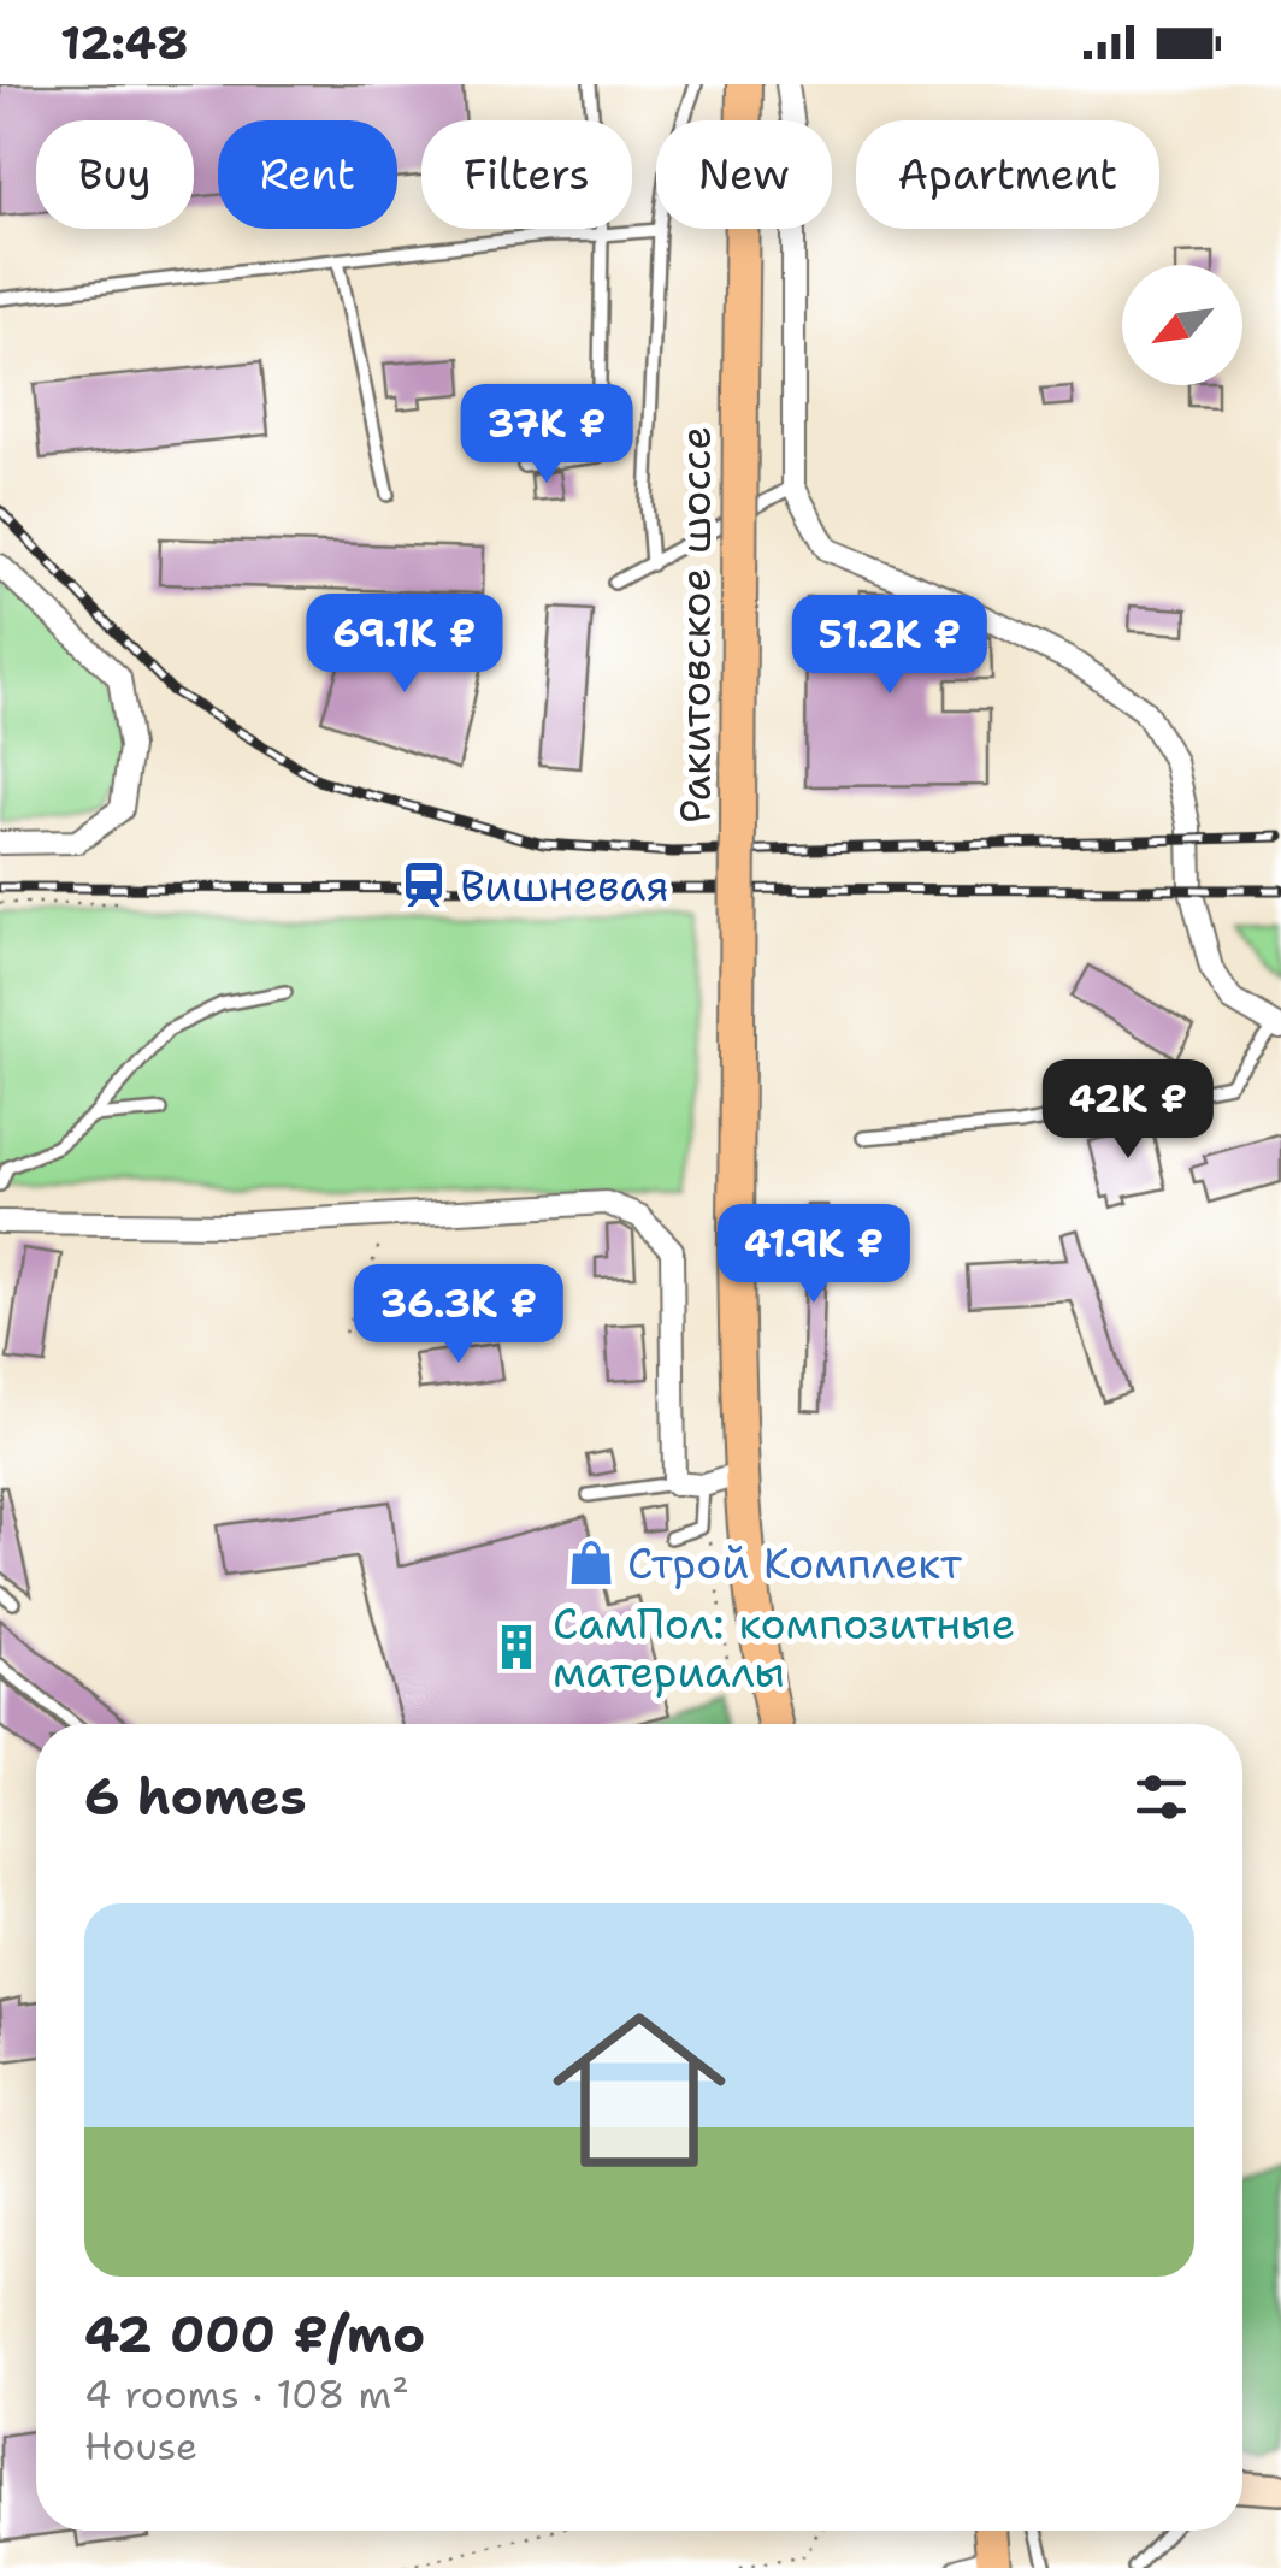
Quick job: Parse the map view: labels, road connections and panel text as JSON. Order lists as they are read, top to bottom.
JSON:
{
  "streets": {
    "main road": ["Ракитовское шоссе"]
  },
  "places": {
    "station": ["Вишневая"],
    "shop": ["Строй Комплект"],
    "building": ["СамПол: композитные материалы"]
  },
  "north": "bottom left",
  "page": {
    "status": "12:48",
    "chip": [
      "Buy",
      "Rent",
      "Filters",
      "New",
      "Apartment"
    ],
    "price": [
      "37K ₽",
      "69.1K ₽",
      "51.2K ₽",
      "42K ₽",
      "41.9K ₽",
      "36.3K ₽"
    ],
    "heading": "6 homes",
    "list": [
      {
        "name": "42 000 ₽/mo",
        "note": "4 rooms · 108 m² · House"
      }
    ]
  }
}
